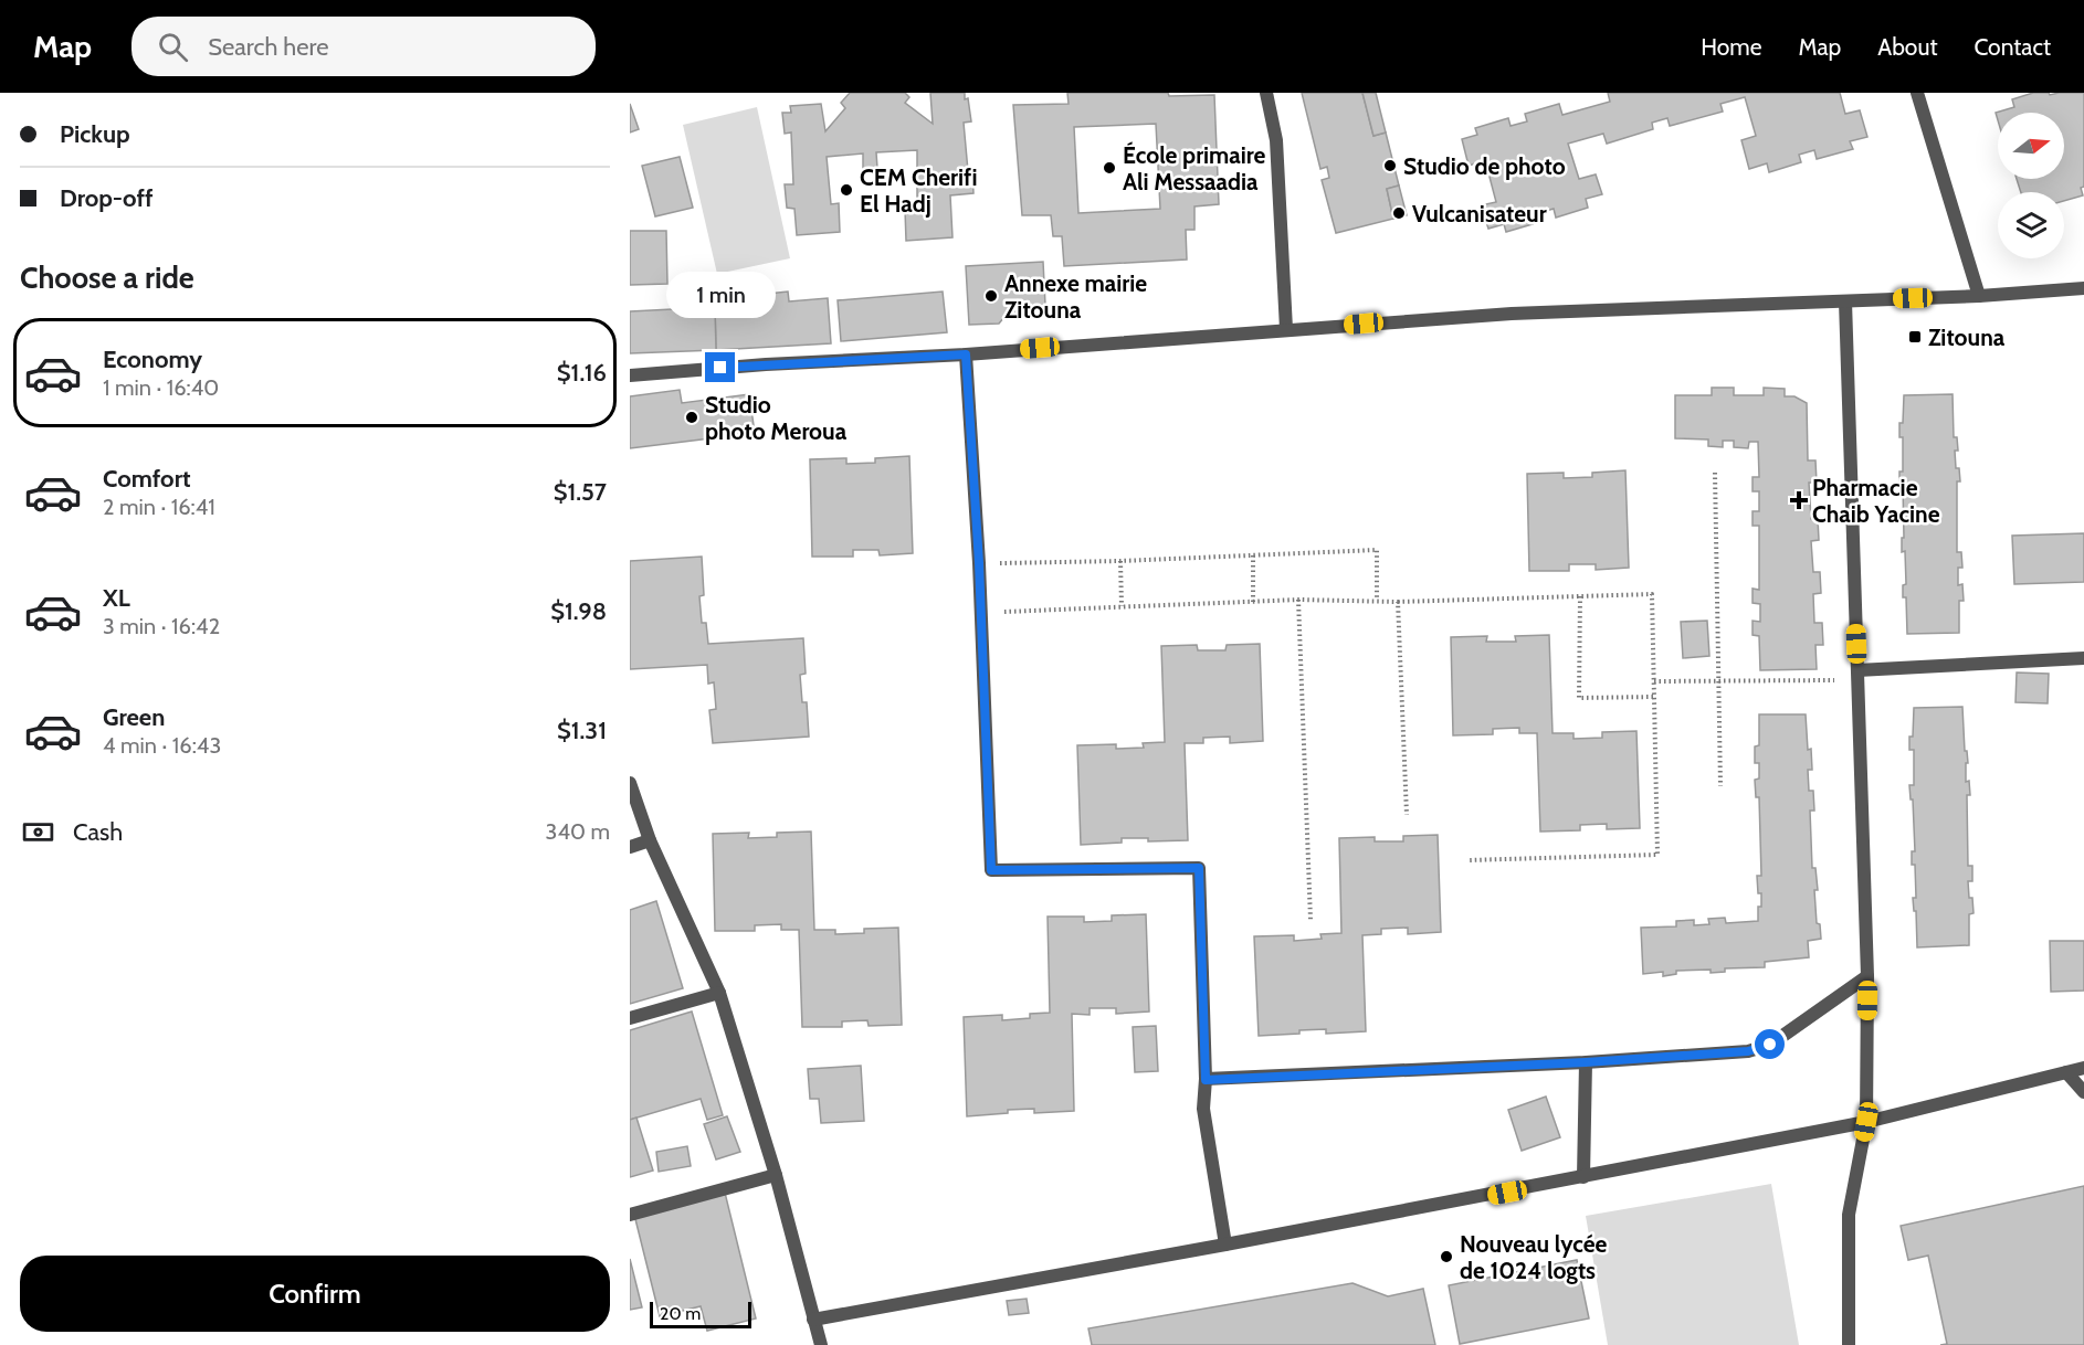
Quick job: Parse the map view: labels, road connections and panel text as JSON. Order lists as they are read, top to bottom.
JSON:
{
  "places": {
    "other": [
      "Studio de photo",
      "École primaire Ali Messaadia",
      "CEM Cherifi El Hadj",
      "Vulcanisateur",
      "Annexe mairie Zitouna",
      "Studio photo Meroua",
      "Nouveau lycée de 1024 logts"
    ],
    "transit": ["Zitouna"],
    "health": ["Pharmacie Chaib Yacine"]
  },
  "scale_bar": "20 m",
  "north": "right",
  "page": {
    "header": "Map",
    "search": "Search here",
    "nav": [
      "Home",
      "Map",
      "About",
      "Contact"
    ],
    "banner": ["Pickup", "Drop-off"],
    "heading": "Choose a ride",
    "bubble": "1 min",
    "list": [
      {
        "name": "Economy",
        "note": "1 min · 16:40",
        "value": "$1.16"
      },
      {
        "name": "Comfort",
        "note": "2 min · 16:41",
        "value": "$1.57"
      },
      {
        "name": "XL",
        "note": "3 min · 16:42",
        "value": "$1.98"
      },
      {
        "name": "Green",
        "note": "4 min · 16:43",
        "value": "$1.31"
      }
    ],
    "pay": ["Cash", "340 m"],
    "buttons": "Confirm",
    "scale": "20 m"
  }
}
